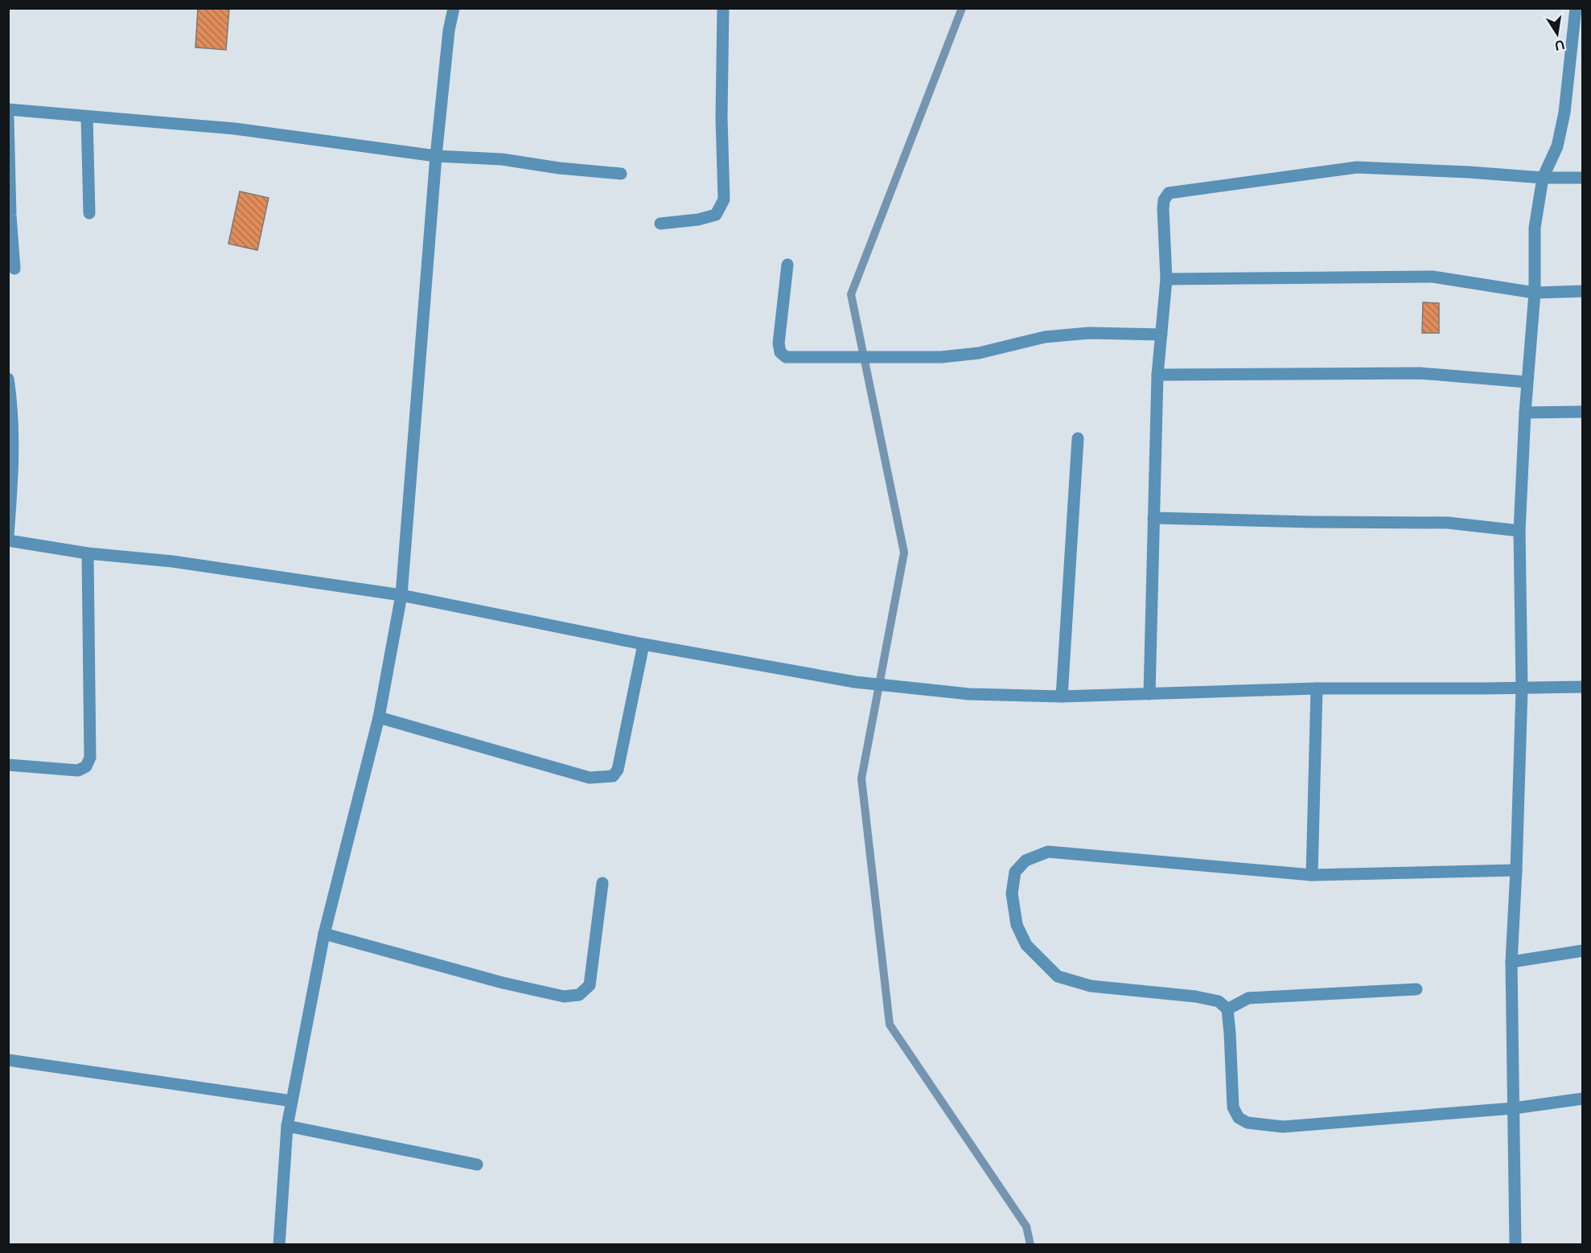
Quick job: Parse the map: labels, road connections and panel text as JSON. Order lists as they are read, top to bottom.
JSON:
{
  "north": "bottom"
}
